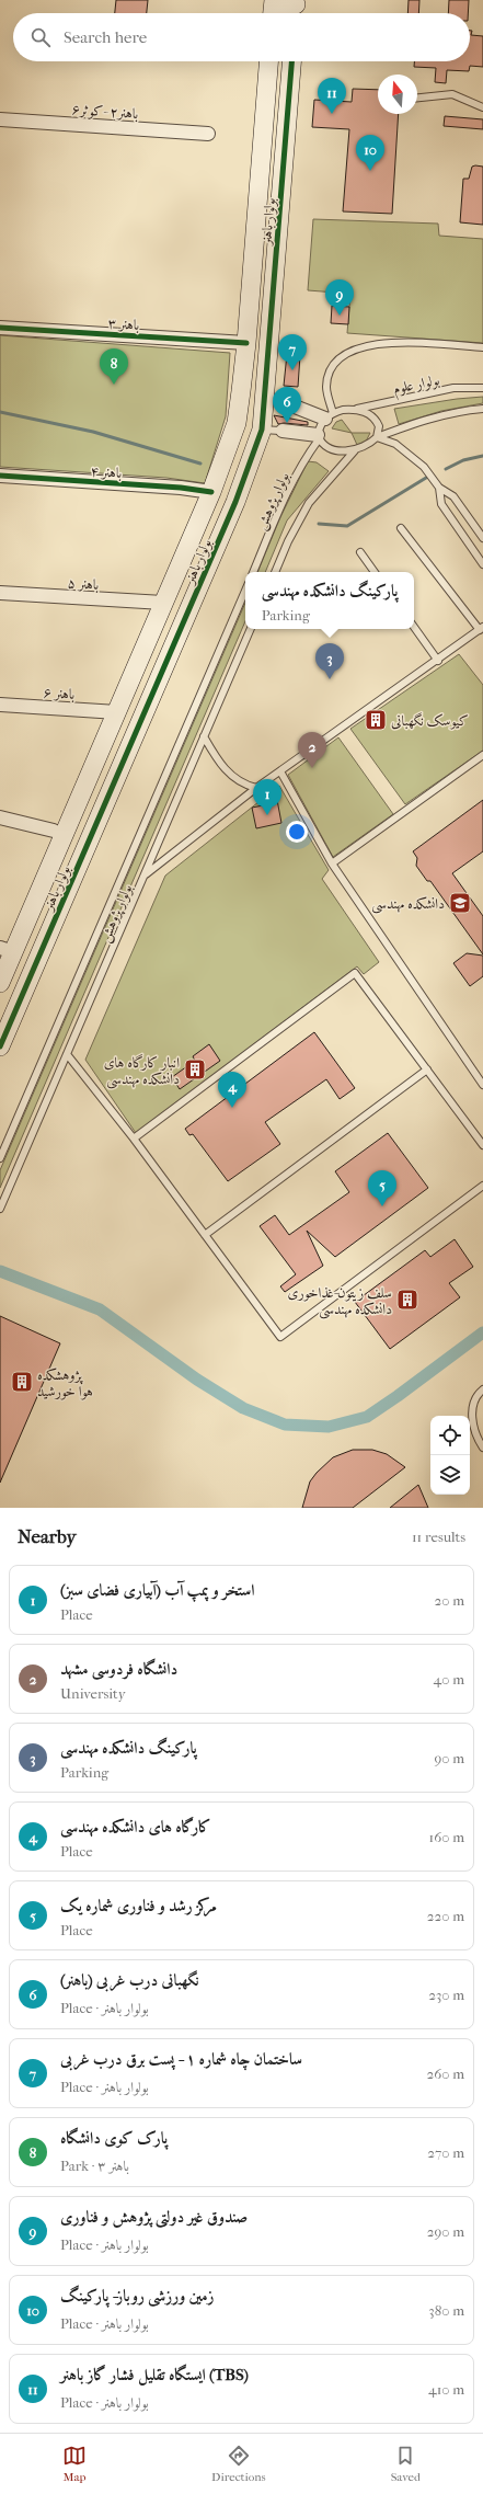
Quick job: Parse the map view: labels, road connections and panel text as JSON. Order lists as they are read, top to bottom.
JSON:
{
  "streets": {
    "street": [
      "باهنر۲ -کوثر۶",
      "بولوار باهنر",
      "باهنر ۳",
      "باهنر ۴",
      "باهنر ۵",
      "باهنر ۶"
    ],
    "lane": ["بولوار علوم", "بولوار پژوهش"]
  },
  "crossings": [
    ["بولوار باهنر", "باهنر ۳"],
    ["بولوار باهنر", "باهنر ۴"],
    ["بولوار باهنر", "باهنر ۵"],
    ["بولوار باهنر", "باهنر ۶"],
    ["بولوار علوم", "بولوار پژوهش"]
  ],
  "places": {
    "building": [
      "کیوسک نگهبانی",
      "انبار کارگاه های دانشکده مهندسی",
      "سلف زیتون-غذاخوری دانشکده مهندسی",
      "پژوهشکده هوا خورشید"
    ],
    "school or university": ["دانشکده مهندسی"]
  },
  "north": "top",
  "page": {
    "search": "Search here",
    "pins": [
      "11",
      "10",
      "9",
      "7",
      "8",
      "6",
      "3",
      "2",
      "1",
      "4",
      "5"
    ],
    "popup": ["پارکینگ دانشکده مهندسی", "Parking"],
    "heading": ["Nearby", "11 results"],
    "list": [
      {
        "mark": "1",
        "name": "استخر و پمپ آب (آبیاری فضای سبز)",
        "note": "Place",
        "value": "20 m"
      },
      {
        "mark": "2",
        "name": "دانشگاه فردوسی مشهد",
        "note": "University",
        "value": "40 m"
      },
      {
        "mark": "3",
        "name": "پارکینگ دانشکده مهندسی",
        "note": "Parking",
        "value": "90 m"
      },
      {
        "mark": "4",
        "name": "کارگاه های دانشکده مهندسی",
        "note": "Place",
        "value": "160 m"
      },
      {
        "mark": "5",
        "name": "مرکز رشد و فناوری شماره یک",
        "note": "Place",
        "value": "220 m"
      },
      {
        "mark": "6",
        "name": "نگهبانی درب غربی (باهنر)",
        "note": "Place · بولوار باهنر",
        "value": "230 m"
      },
      {
        "mark": "7",
        "name": "ساختمان چاه شماره ۱ - پست برق درب غربی",
        "note": "Place · بولوار باهنر",
        "value": "260 m"
      },
      {
        "mark": "8",
        "name": "پارک کوی دانشگاه",
        "note": "Park · باهنر ۳",
        "value": "270 m"
      },
      {
        "mark": "9",
        "name": "صندوق غیر دولتی پژوهش و فناوری",
        "note": "Place · بولوار باهنر",
        "value": "290 m"
      },
      {
        "mark": "10",
        "name": "زمین ورزشی روباز- پارکینگ",
        "note": "Place · بولوار باهنر",
        "value": "380 m"
      },
      {
        "mark": "11",
        "name": "ایستگاه تقلیل فشار گاز باهنر (TBS)",
        "note": "Place · بولوار باهنر",
        "value": "410 m"
      }
    ],
    "nav": ["Map", "Directions", "Saved"]
  }
}
